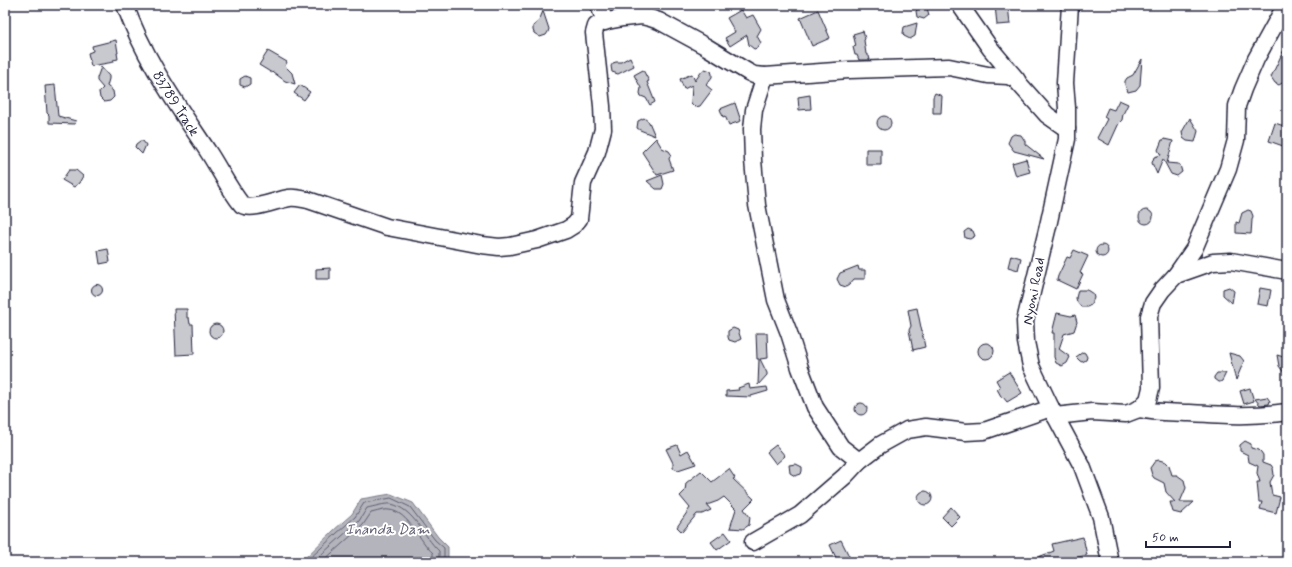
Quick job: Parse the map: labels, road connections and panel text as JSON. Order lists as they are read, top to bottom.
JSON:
{
  "streets": {
    "street": ["83789 Track", "Nyoni Road"]
  },
  "water": ["Inanda Dam"],
  "scale_bar": "50 m"
}
